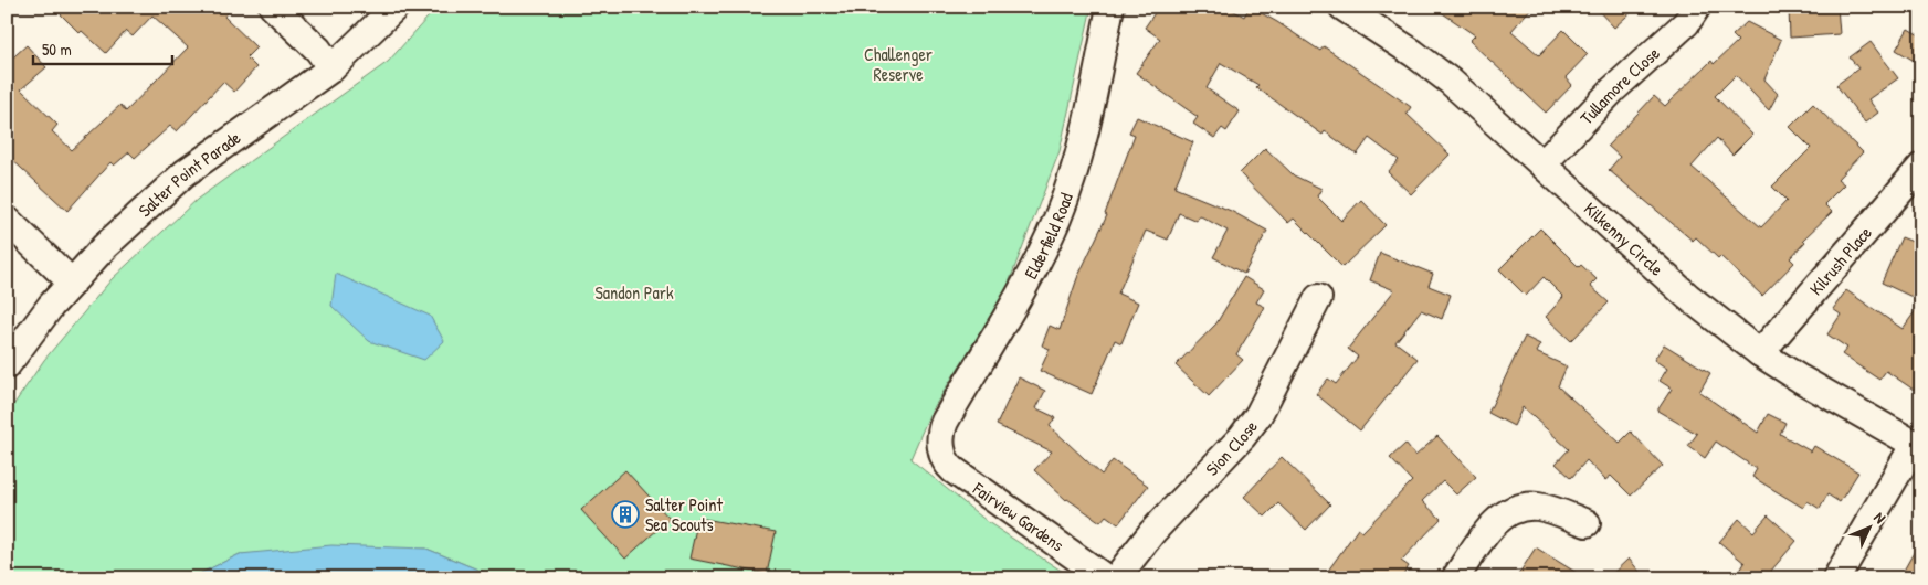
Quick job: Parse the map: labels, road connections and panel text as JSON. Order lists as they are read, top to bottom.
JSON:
{
  "streets": {
    "street": [
      "Tullamore Close",
      "Salter Point Parade",
      "Elderfield Road",
      "Kilkenny Circle",
      "Kilrush Place",
      "Sion Close",
      "Fairview Gardens"
    ]
  },
  "crossings": [
    ["Tullamore Close", "Kilkenny Circle"],
    ["Elderfield Road", "Fairview Gardens"],
    ["Kilkenny Circle", "Kilrush Place"]
  ],
  "parks": ["Challenger Reserve", "Sandon Park"],
  "places": {
    "building": ["Salter Point Sea Scouts"]
  },
  "scale_bar": "50 m",
  "north": "top right"
}
